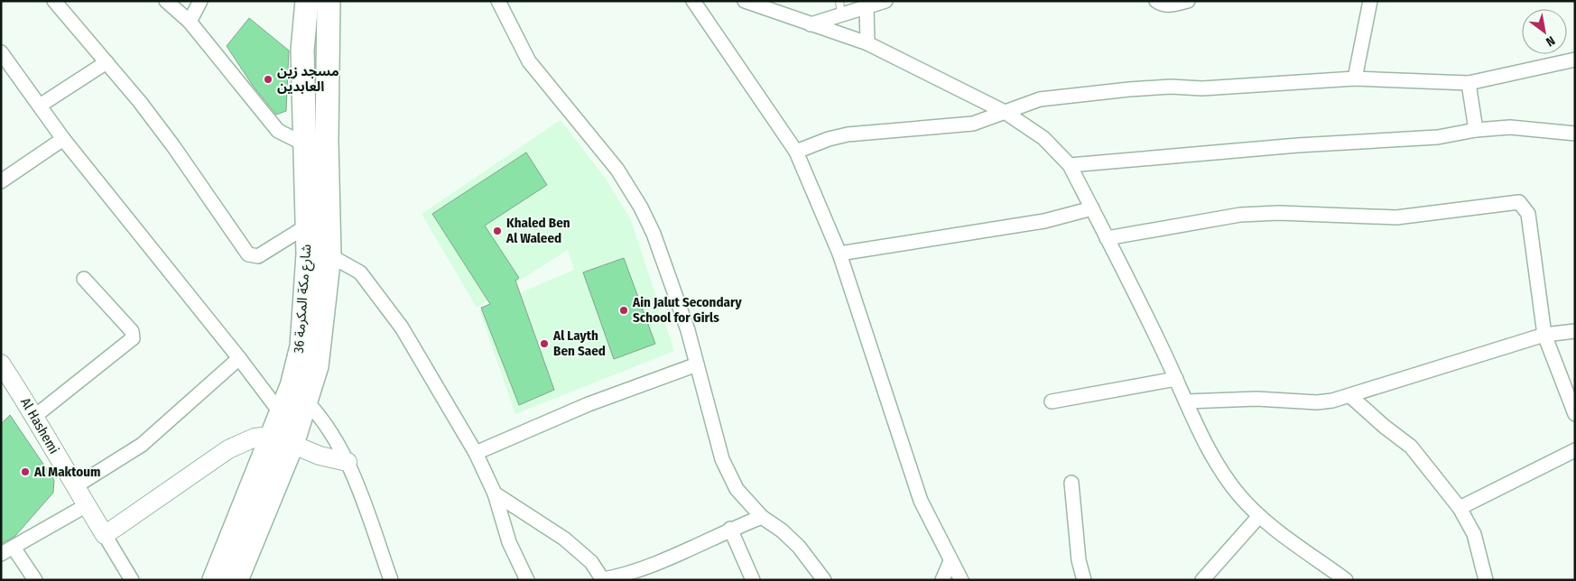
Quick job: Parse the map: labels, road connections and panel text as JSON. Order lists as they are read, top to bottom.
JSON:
{
  "streets": {
    "main road": ["شارع مكة المكرمة 36"],
    "street": ["Al Hashemi"]
  },
  "places": [
    "مسجد زين العابدين",
    "Khaled Ben Al Waleed",
    "Ain Jalut Secondary School for Girls",
    "Al Layth Ben Saed",
    "Al Maktoum"
  ],
  "north": "bottom right"
}
